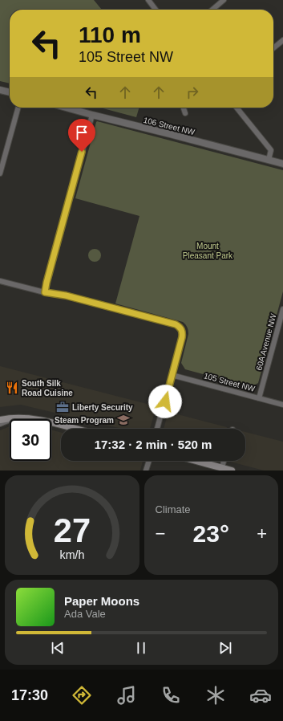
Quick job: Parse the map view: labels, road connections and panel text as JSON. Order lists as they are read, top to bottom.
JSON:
{
  "streets": {
    "street": ["106 Street NW", "60A Avenue NW", "105 Street NW"]
  },
  "crossings": [
    ["60A Avenue NW", "105 Street NW"]
  ],
  "parks": ["Mount Pleasant Park"],
  "places": {
    "restaurant": ["South Silk Road Cuisine"],
    "office": ["Liberty Security"],
    "school or university": ["Steam Program"]
  },
  "page": {
    "turn": ["110 m", "105 Street NW"],
    "limit": "30",
    "trip": "17:32 · 2 min · 520 m",
    "tile": "Climate",
    "heat": ["−", "23°", "+"],
    "song": ["Paper Moons", "Ada Vale"],
    "tabs": "17:30",
    "gauge": ["27", "km/h"]
  }
}
